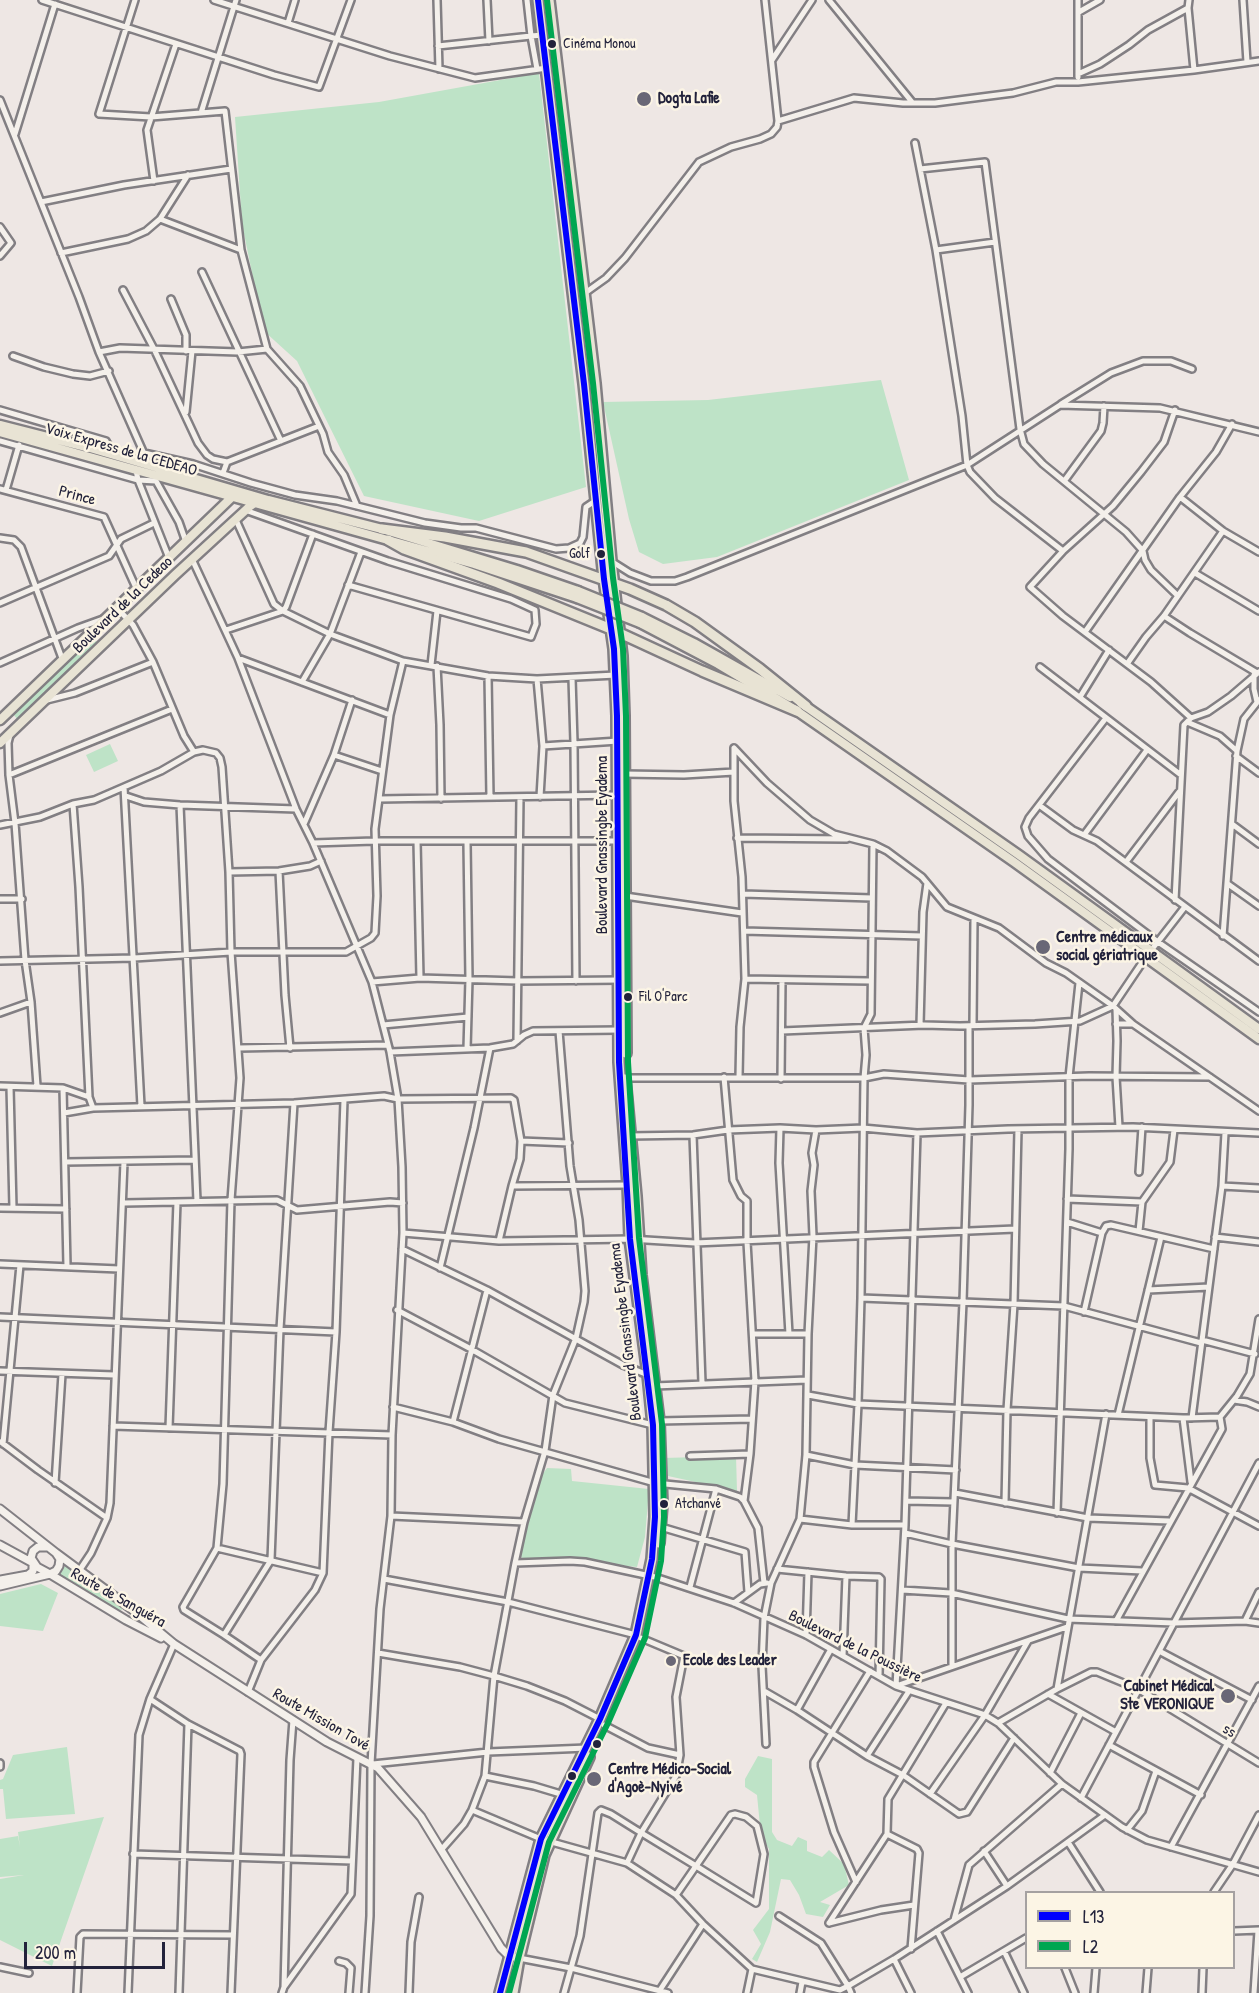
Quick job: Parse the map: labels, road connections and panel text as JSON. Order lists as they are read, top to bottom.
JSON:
{
  "streets": {
    "highway": ["Boulevard Gnassingbe Eyadema"],
    "main road": ["Voix Express de la CEDEAO", "Boulevard de la Cedeao"],
    "street": [
      "Prince",
      "Route de Sanguéra",
      "Boulevard de la Poussière",
      "Route Mission Tové",
      "ss"
    ]
  },
  "crossings": [
    ["Voix Express de la CEDEAO", "Boulevard de la Cedeao"],
    ["Prince", "Boulevard de la Cedeao"],
    ["Boulevard Gnassingbe Eyadema", "Boulevard de la Poussière"],
    ["Boulevard Gnassingbe Eyadema", "Route Mission Tové"],
    ["Route de Sanguéra", "Route Mission Tové"]
  ],
  "places": [
    "Cinéma Monou",
    "Dogta Lafie",
    "Golf",
    "Centre médicaux social gériatrique",
    "Fil O'Parc",
    "Atchanvé",
    "Ecole des Leader",
    "Cabinet Médical Ste VERONIQUE",
    "Centre Médico-Social d'Agoè-Nyivé"
  ],
  "lines": ["transit line L13", "transit line L2"],
  "legend": ["L13", "L2"],
  "scale_bar": "200 m"
}
